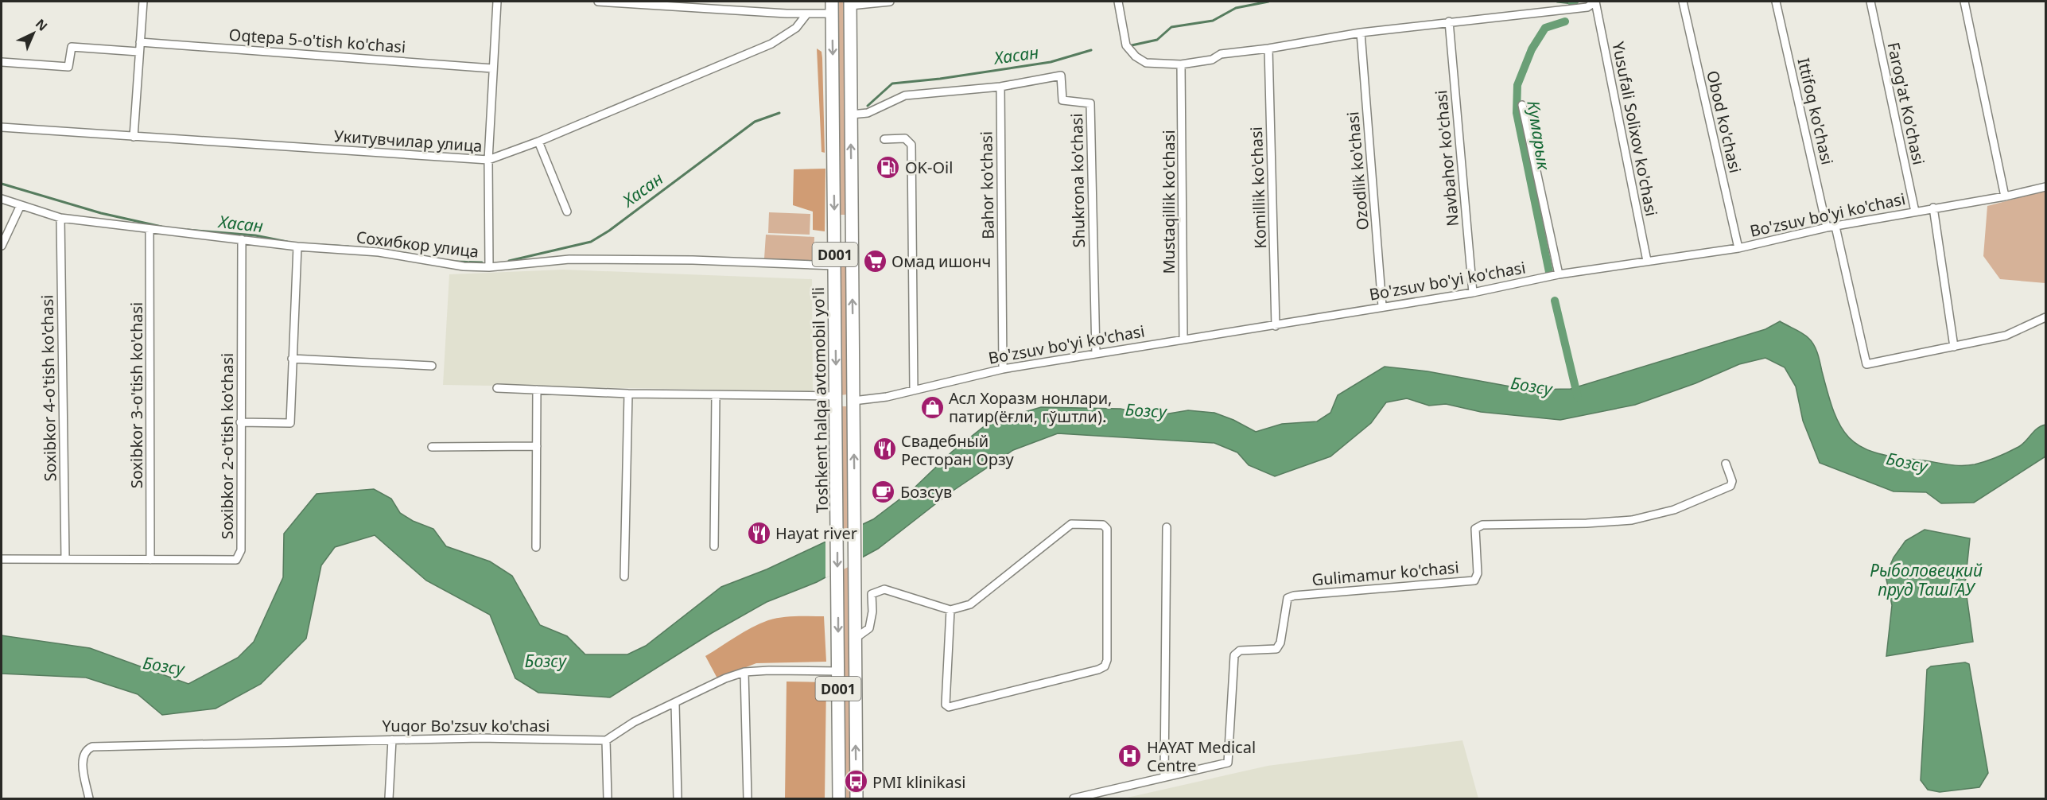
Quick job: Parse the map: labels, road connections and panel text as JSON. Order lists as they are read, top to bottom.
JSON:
{
  "streets": {
    "highway": ["D001", "Toshkent halqa avtomobil yo'li"],
    "street": [
      "Oqtepa 5-o'tish ko'chasi",
      "Farog'at Ko'chasi",
      "Ittifoq ko'chasi",
      "Obod ko'chasi",
      "Yusufali Solixov ko'chasi",
      "Укитувчилар улица",
      "Navbahor ko'chasi",
      "Ozodlik ko'chasi",
      "Shukrona ko'chasi",
      "Bahor ko'chasi",
      "Komillik ko'chasi",
      "Mustaqillik ko'chasi",
      "Bo'zsuv bo'yi ko'chasi",
      "Сохибкор улица",
      "Soxibkor 4-o'tish ko'chasi",
      "Soxibkor 3-o'tish ko'chasi",
      "Soxibkor 2-o'tish ko'chasi",
      "Gulimamur ko'chasi",
      "Yuqor Bo'zsuv ko'chasi"
    ]
  },
  "crossings": [
    ["Farog'at Ko'chasi", "Bo'zsuv bo'yi ko'chasi"],
    ["Ittifoq ko'chasi", "Bo'zsuv bo'yi ko'chasi"],
    ["Obod ko'chasi", "Bo'zsuv bo'yi ko'chasi"],
    ["Yusufali Solixov ko'chasi", "Bo'zsuv bo'yi ko'chasi"],
    ["Navbahor ko'chasi", "Bo'zsuv bo'yi ko'chasi"],
    ["Ozodlik ko'chasi", "Bo'zsuv bo'yi ko'chasi"],
    ["Shukrona ko'chasi", "Bahor ko'chasi"],
    ["Shukrona ko'chasi", "Bo'zsuv bo'yi ko'chasi"],
    ["Shukrona ko'chasi", "Toshkent halqa avtomobil yo'li"],
    ["Bahor ko'chasi", "Bo'zsuv bo'yi ko'chasi"],
    ["Komillik ko'chasi", "Bo'zsuv bo'yi ko'chasi"],
    ["Mustaqillik ko'chasi", "Bo'zsuv bo'yi ko'chasi"],
    ["Bo'zsuv bo'yi ko'chasi", "Toshkent halqa avtomobil yo'li"],
    ["Сохибкор улица", "Soxibkor 4-o'tish ko'chasi"],
    ["Сохибкор улица", "Soxibkor 3-o'tish ko'chasi"],
    ["Сохибкор улица", "Toshkent halqa avtomobil yo'li"],
    ["Сохибкор улица", "Soxibkor 2-o'tish ko'chasi"],
    ["Soxibkor 4-o'tish ko'chasi", "Soxibkor 2-o'tish ko'chasi"],
    ["Soxibkor 3-o'tish ko'chasi", "Soxibkor 2-o'tish ko'chasi"]
  ],
  "water": [
    "Хасан",
    "Кумарык",
    "Бозсу",
    "Рыболовецкий пруд ТашГАУ"
  ],
  "places": {
    "fuel station": ["OK-Oil"],
    "supermarket": ["Омад ишонч"],
    "shop": ["Асл Хоразм нонлари, патир(ёғли, гўштли)."],
    "restaurant": ["Свадебный Ресторан Орзу", "Hayat river"],
    "cafe": ["Бозсув"],
    "hospital": ["HAYAT Medical Centre"],
    "bus stop": ["PMI klinikasi"]
  },
  "north": "top right"
}
